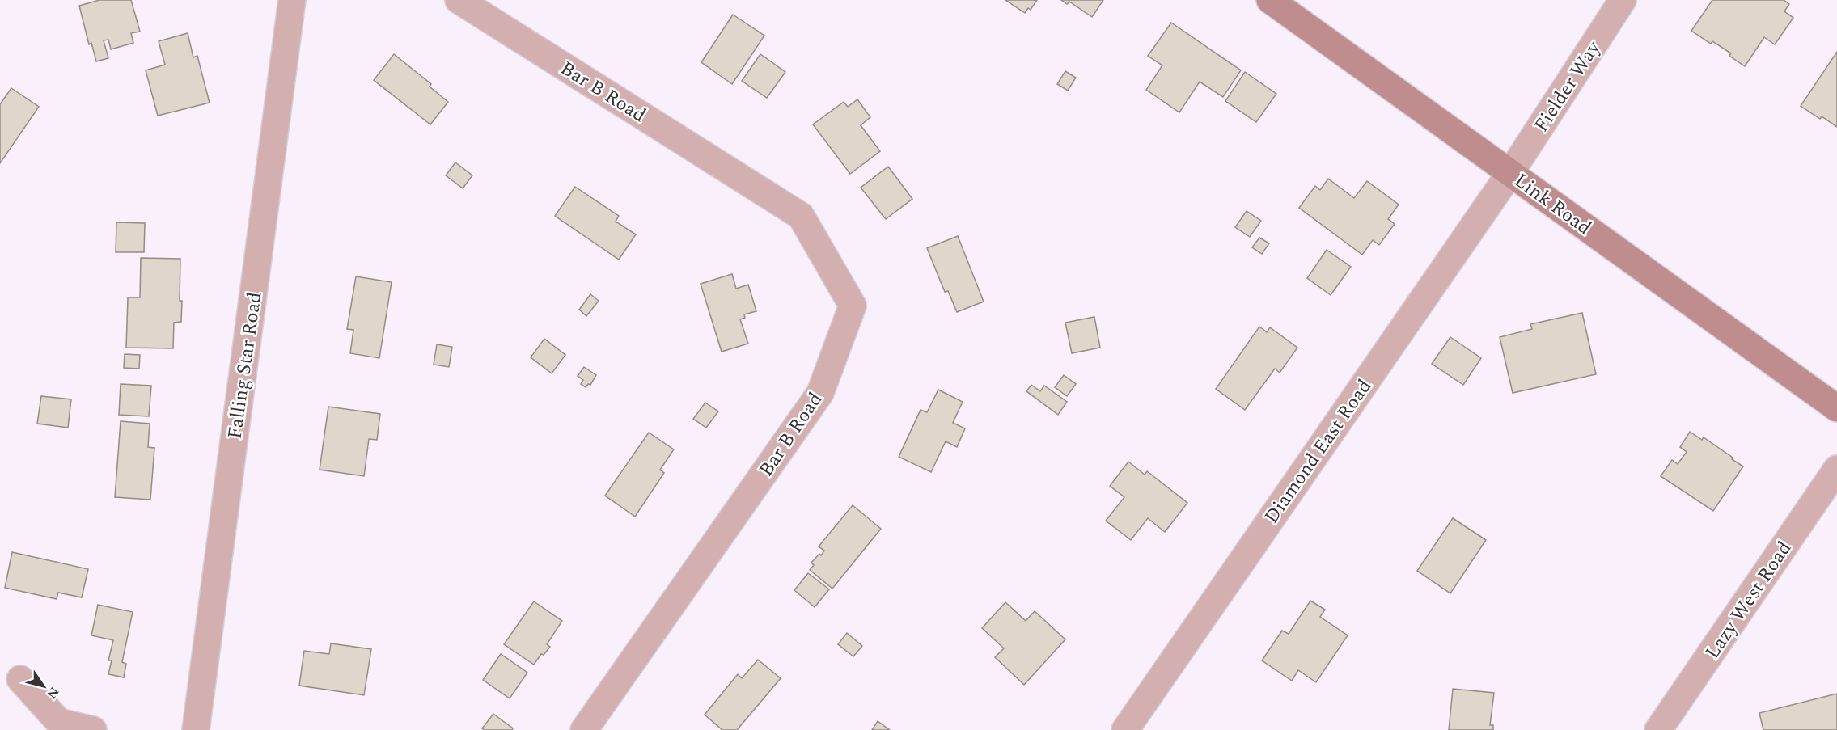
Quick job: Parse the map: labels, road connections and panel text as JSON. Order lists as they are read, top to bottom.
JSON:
{
  "streets": {
    "main road": ["Link Road"],
    "street": [
      "Fielder Way",
      "Bar B Road",
      "Falling Star Road",
      "Diamond East Road",
      "Lazy West Road"
    ]
  },
  "crossings": [
    ["Fielder Way", "Link Road"],
    ["Fielder Way", "Diamond East Road"],
    ["Link Road", "Diamond East Road"]
  ],
  "north": "bottom right"
}
